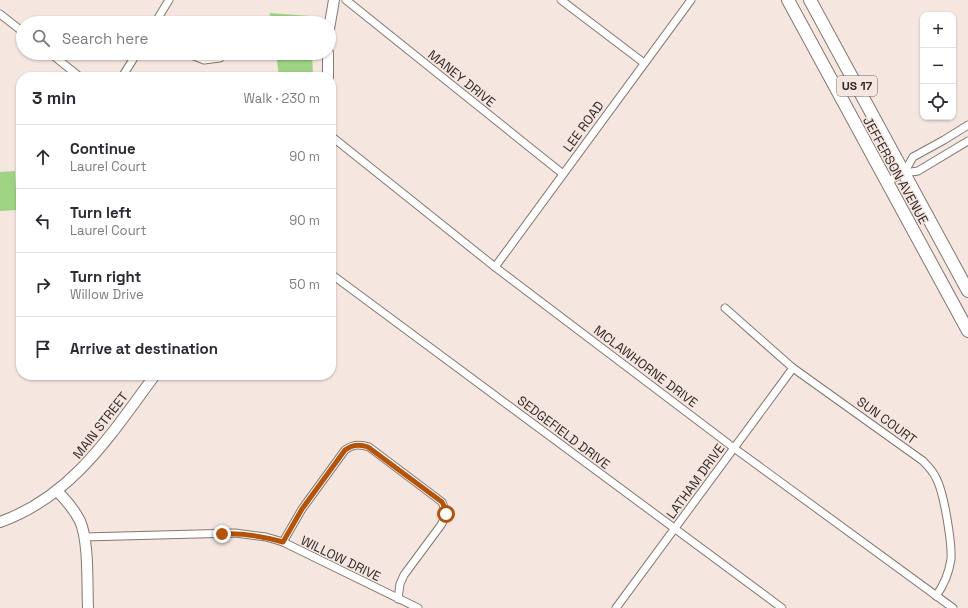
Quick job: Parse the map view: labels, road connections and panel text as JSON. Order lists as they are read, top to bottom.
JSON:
{
  "streets": {
    "main road": ["US 17", "JEFFERSON AVENUE", "MAIN STREET"],
    "street": [
      "MANEY DRIVE",
      "LEE ROAD",
      "MCLAWHORNE DRIVE",
      "SUN COURT",
      "SEDGEFIELD DRIVE",
      "LATHAM DRIVE",
      "WILLOW DRIVE"
    ]
  },
  "crossings": [
    ["MANEY DRIVE", "LEE ROAD"],
    ["LEE ROAD", "MCLAWHORNE DRIVE"],
    ["MCLAWHORNE DRIVE", "SUN COURT"],
    ["MCLAWHORNE DRIVE", "LATHAM DRIVE"],
    ["SUN COURT", "LATHAM DRIVE"],
    ["SEDGEFIELD DRIVE", "LATHAM DRIVE"]
  ],
  "page": {
    "map_buttons": ["+", "−"],
    "search": "Search here",
    "heading": ["3 min", "Walk · 230 m"],
    "list": [
      ["Continue", "Laurel Court", "90 m"],
      ["Turn left", "Laurel Court", "90 m"],
      ["Turn right", "Willow Drive", "50 m"],
      "Arrive at destination"
    ]
  }
}
